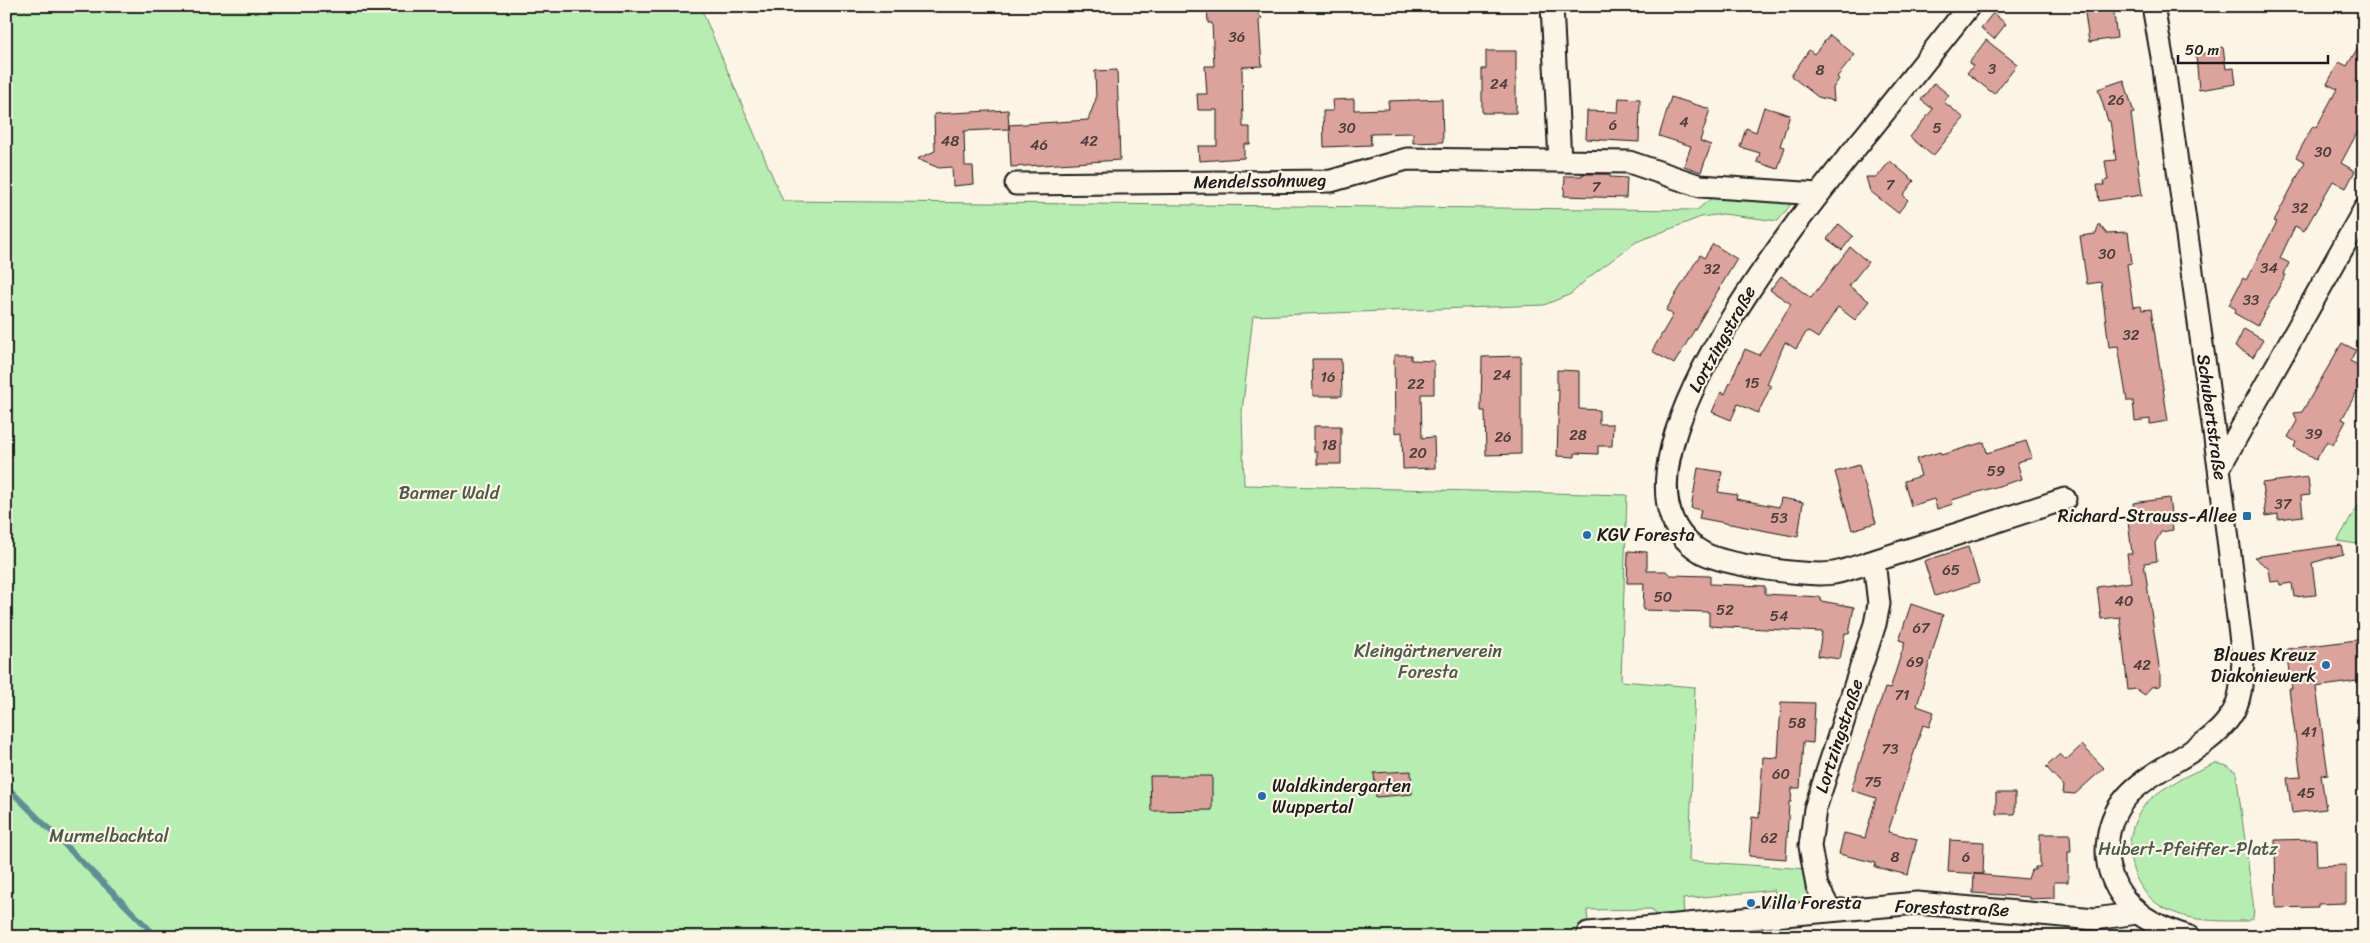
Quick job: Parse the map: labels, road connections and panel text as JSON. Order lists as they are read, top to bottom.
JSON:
{
  "streets": {
    "street": [
      "Mendelssohnweg",
      "Lortzingstraße",
      "Schubertstraße",
      "Forestastraße"
    ]
  },
  "crossings": [
    ["Mendelssohnweg", "Lortzingstraße"],
    ["Lortzingstraße", "Forestastraße"],
    ["Schubertstraße", "Forestastraße"]
  ],
  "parks": [
    "Barmer Wald",
    "Kleingärtnerverein Foresta",
    "Murmelbachtal",
    "Hubert-Pfeiffer-Platz"
  ],
  "places": {
    "transit": ["Richard-Strauss-Allee"],
    "other": [
      "KGV Foresta",
      "Blaues Kreuz Diakoniewerk",
      "Waldkindergarten Wuppertal",
      "Villa Foresta"
    ]
  },
  "house_numbers": [
    "36",
    "3",
    "8",
    "24",
    "26",
    "4",
    "6",
    "30",
    "5",
    "48",
    "42",
    "46",
    "30",
    "7",
    "7",
    "32",
    "30",
    "34",
    "32",
    "33",
    "32",
    "24",
    "16",
    "15",
    "22",
    "39",
    "28",
    "26",
    "18",
    "20",
    "59",
    "37",
    "53",
    "65",
    "50",
    "40",
    "52",
    "54",
    "67",
    "69",
    "42",
    "71",
    "58",
    "41",
    "73",
    "60",
    "75",
    "45",
    "62",
    "8",
    "6"
  ],
  "scale_bar": "50 m"
}
